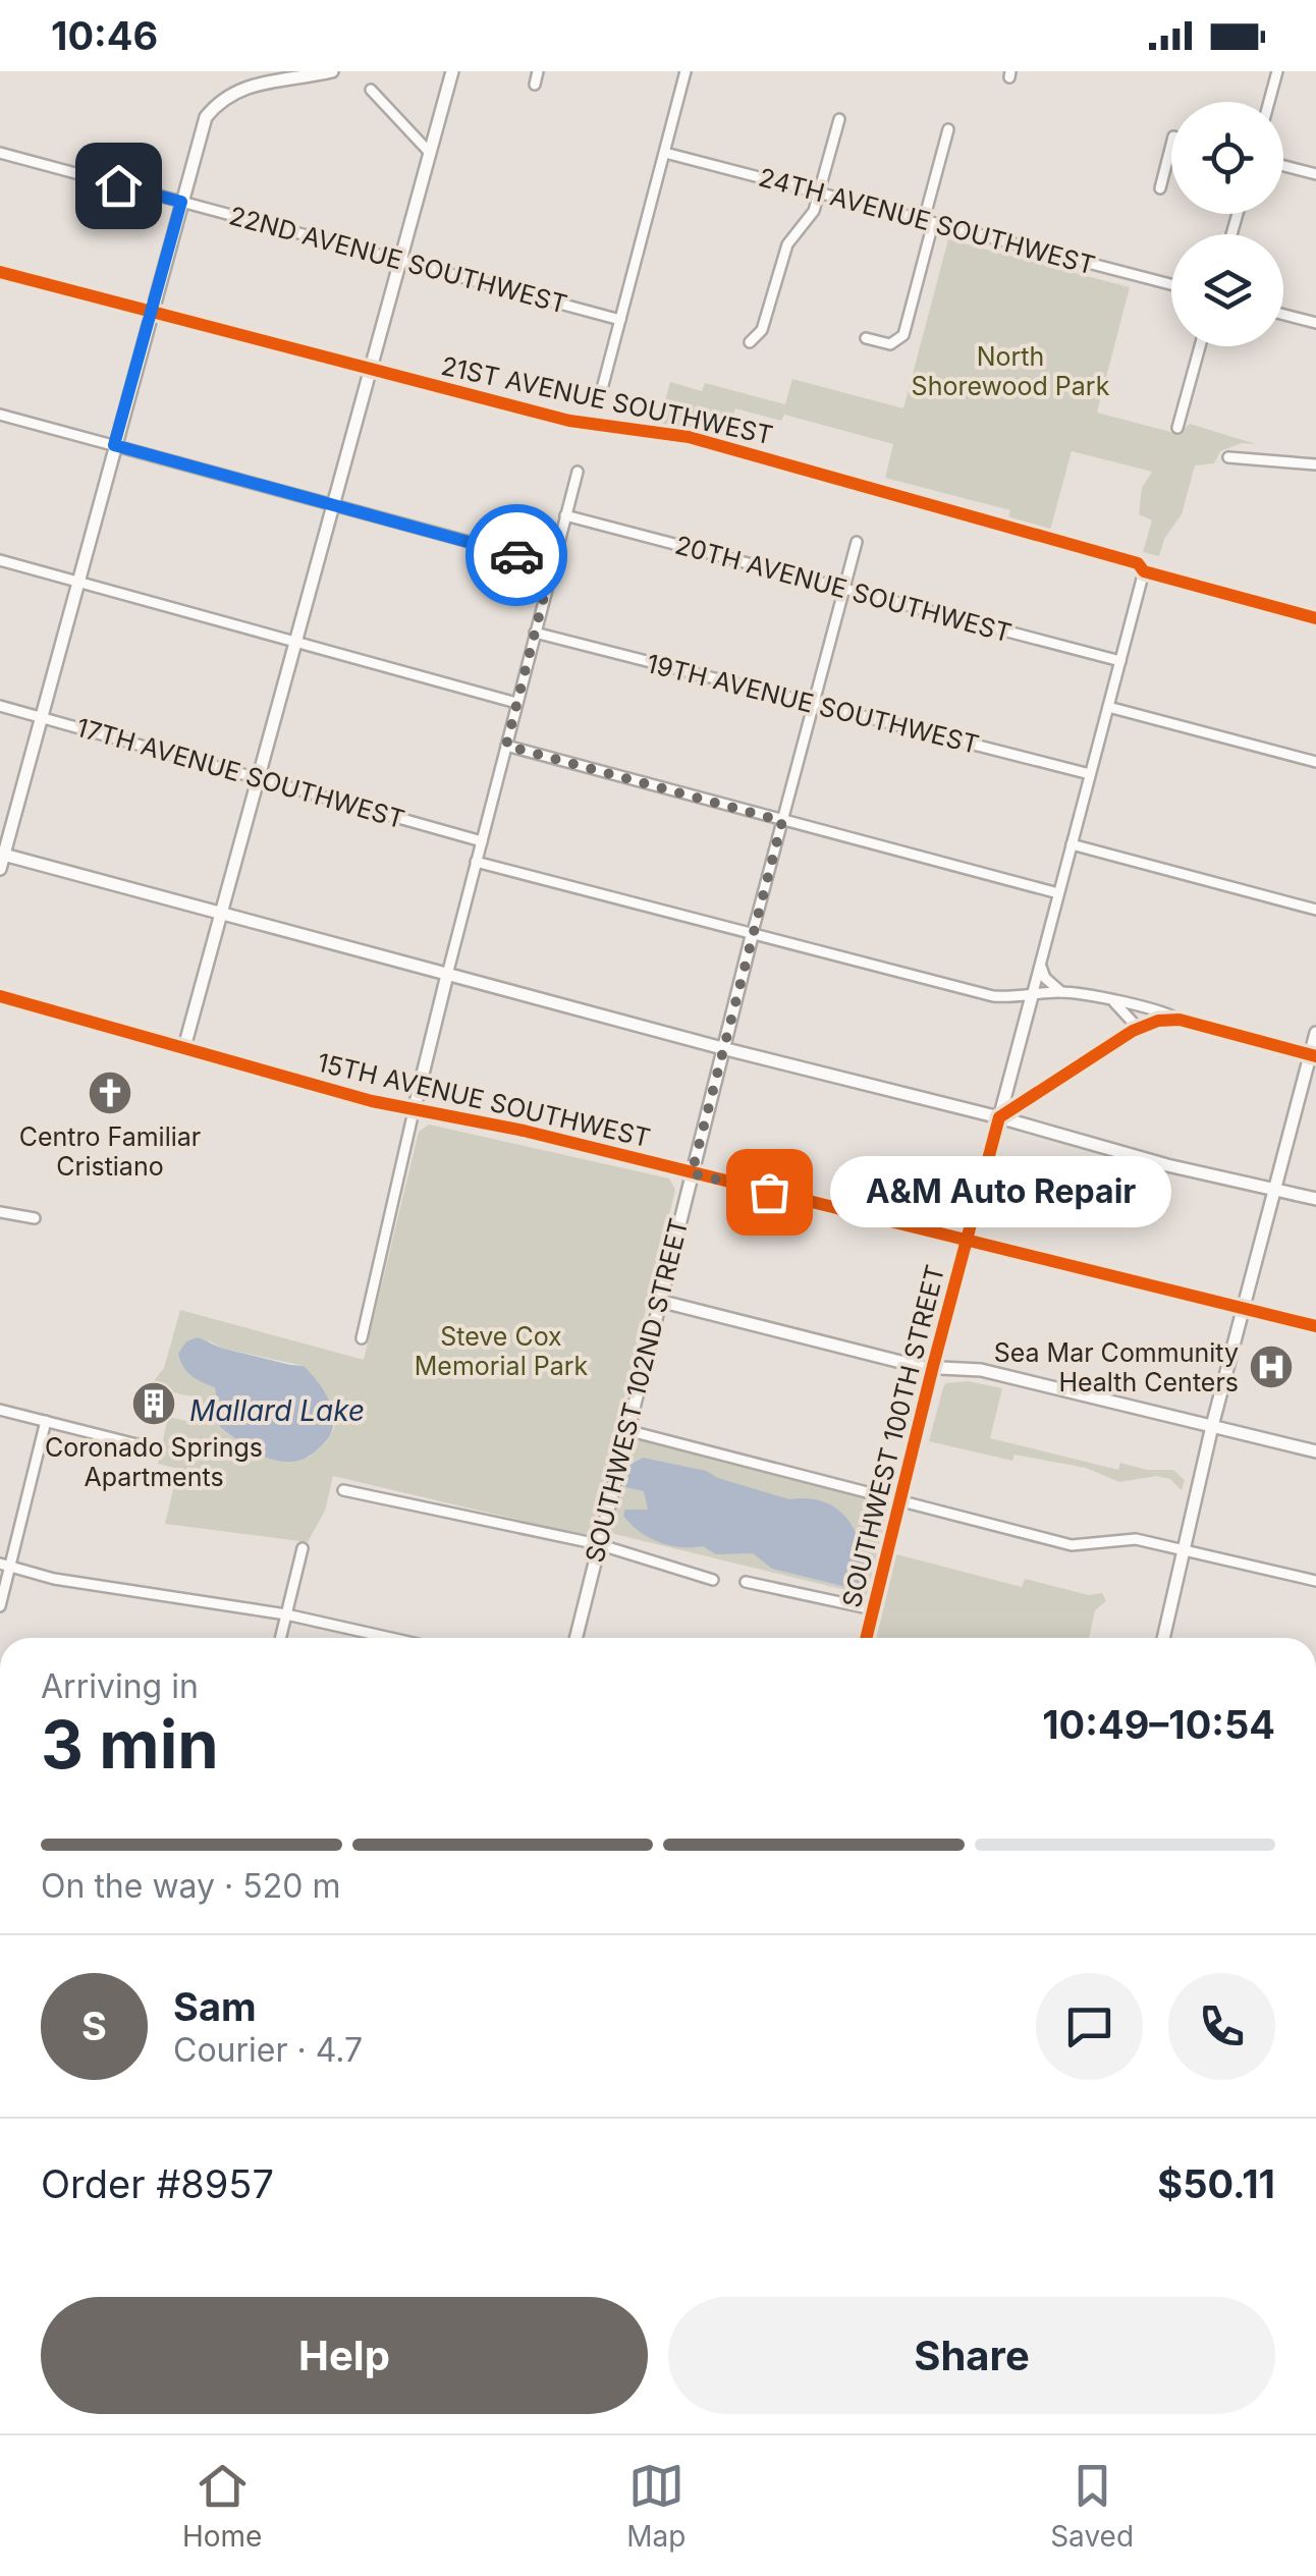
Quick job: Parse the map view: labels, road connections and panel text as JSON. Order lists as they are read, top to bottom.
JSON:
{
  "streets": {
    "street": [
      "24TH AVENUE SOUTHWEST",
      "22ND AVENUE SOUTHWEST",
      "21ST AVENUE SOUTHWEST",
      "20TH AVENUE SOUTHWEST",
      "19TH AVENUE SOUTHWEST",
      "17TH AVENUE SOUTHWEST",
      "15TH AVENUE SOUTHWEST",
      "SOUTHWEST 102ND STREET",
      "SOUTHWEST 100TH STREET"
    ]
  },
  "crossings": [
    ["21ST AVENUE SOUTHWEST", "SOUTHWEST 100TH STREET"],
    ["20TH AVENUE SOUTHWEST", "SOUTHWEST 102ND STREET"],
    ["20TH AVENUE SOUTHWEST", "SOUTHWEST 100TH STREET"],
    ["19TH AVENUE SOUTHWEST", "SOUTHWEST 102ND STREET"],
    ["19TH AVENUE SOUTHWEST", "SOUTHWEST 100TH STREET"],
    ["15TH AVENUE SOUTHWEST", "SOUTHWEST 102ND STREET"],
    ["15TH AVENUE SOUTHWEST", "SOUTHWEST 100TH STREET"]
  ],
  "water": ["Mallard Lake"],
  "parks": ["North Shorewood Park", "Steve Cox Memorial Park"],
  "places": {
    "church": ["Centro Familiar Cristiano"],
    "other": ["A&M Auto Repair"],
    "hospital": ["Sea Mar Community Health Centers"],
    "building": ["Coronado Springs Apartments"]
  },
  "page": {
    "status": "10:46",
    "bubble": "A&M Auto Repair",
    "heading": ["3 min", "Arriving in", "10:49–10:54"],
    "panel": [
      "Sam",
      "Courier · 4.7",
      "Order #8957",
      "$50.11"
    ],
    "bar": "On the way · 520 m",
    "round": "S",
    "buttons": ["Help", "Share"],
    "tabs": ["Home", "Map", "Saved"]
  }
}
